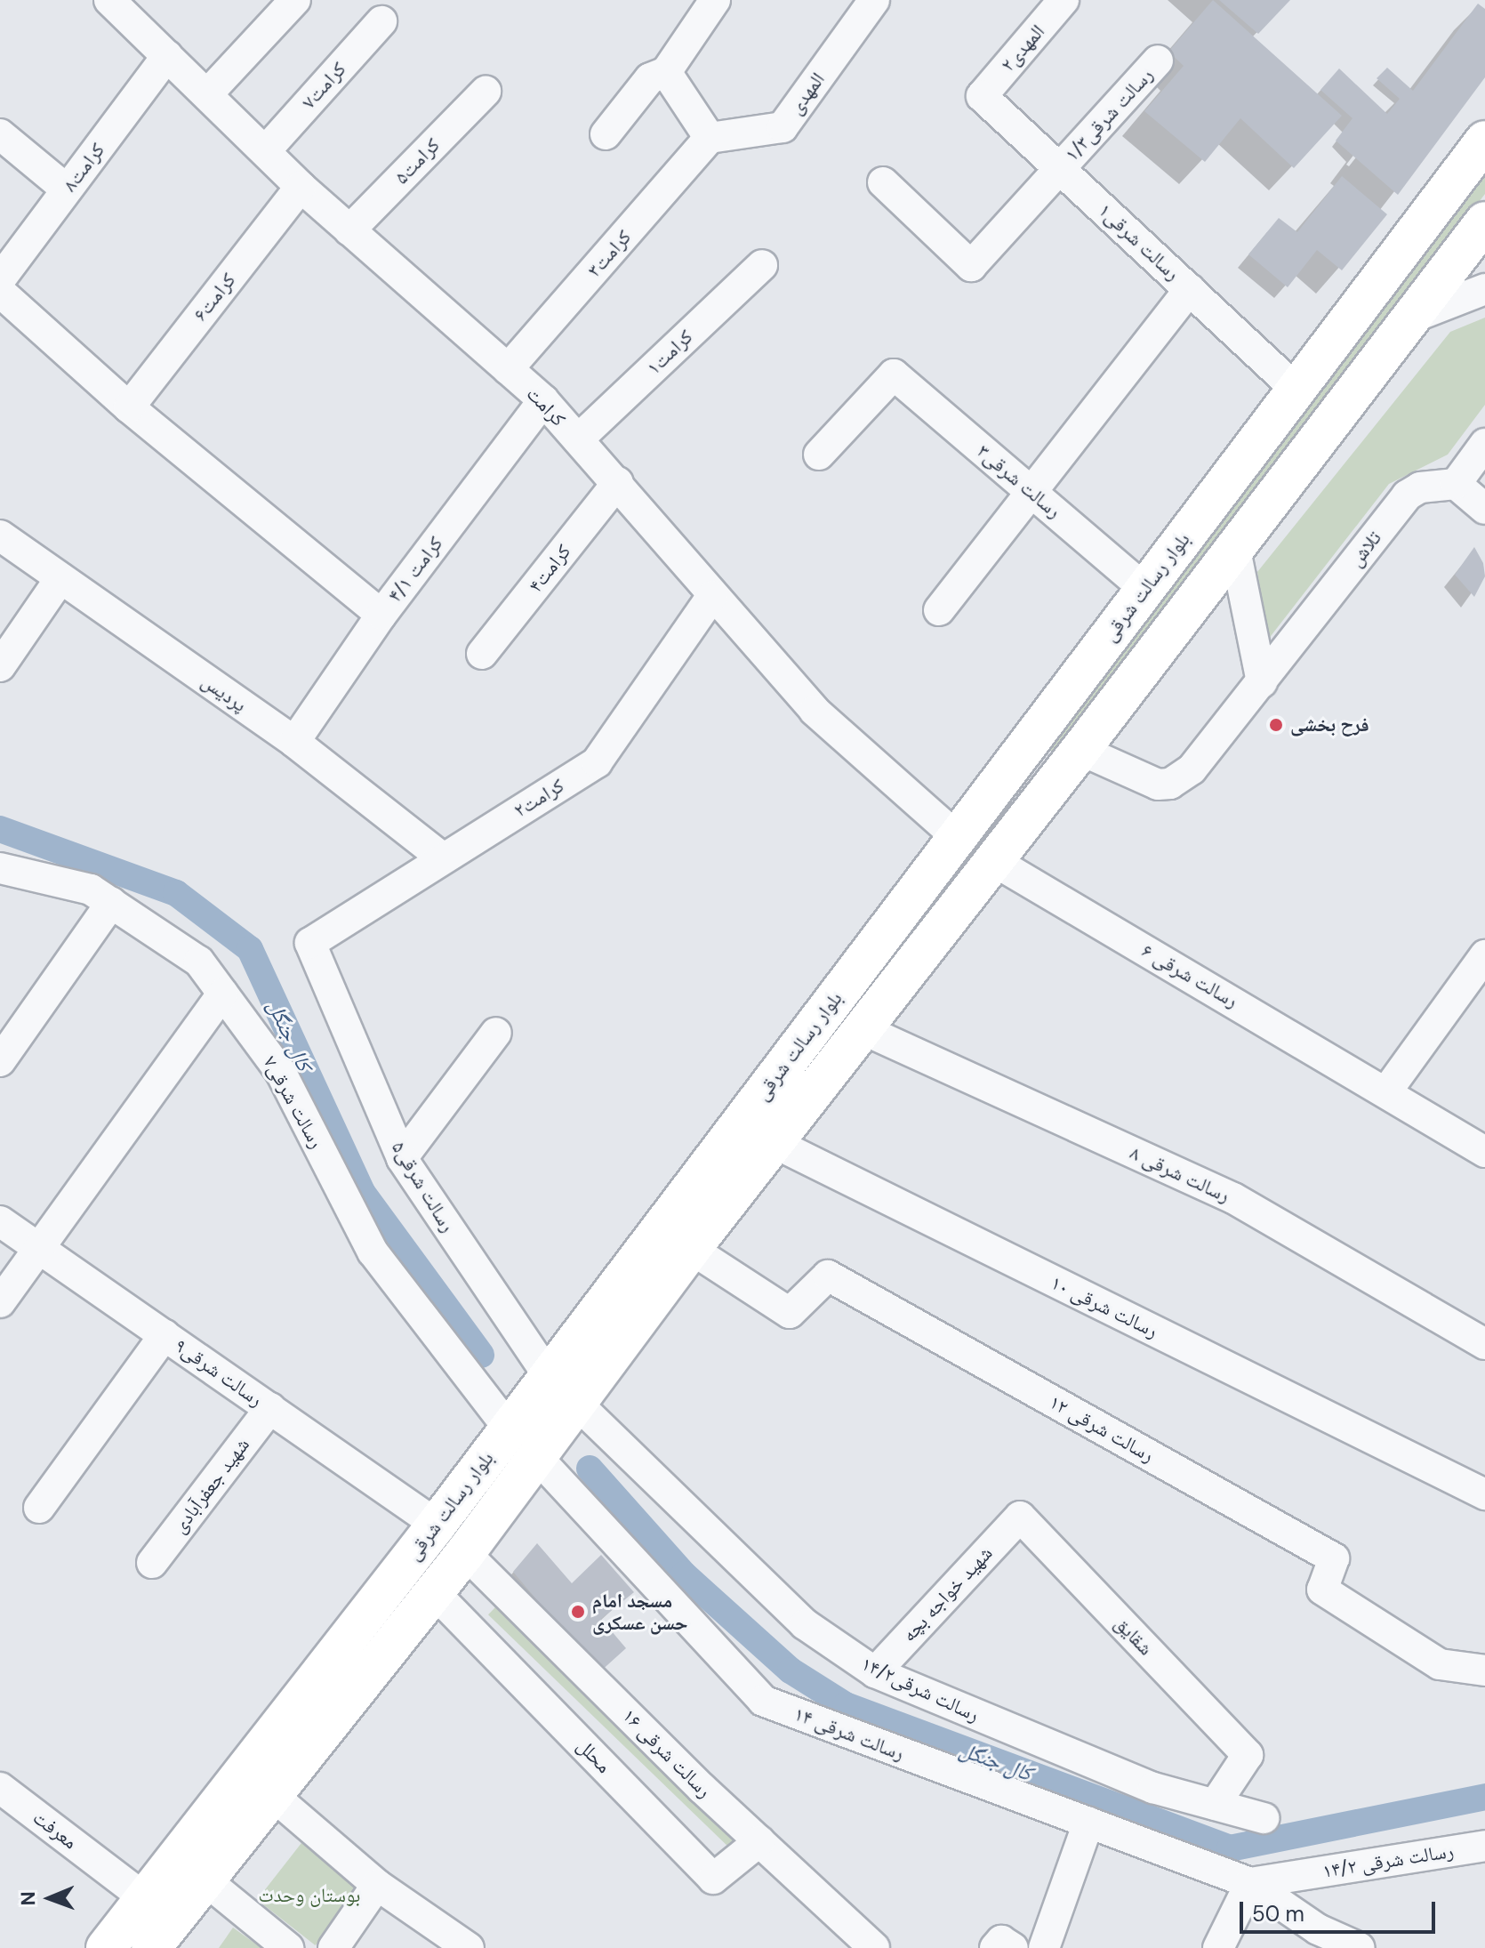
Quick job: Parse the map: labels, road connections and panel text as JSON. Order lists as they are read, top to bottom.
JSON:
{
  "streets": {
    "main road": ["بلوار رسالت شرقی"],
    "street": [
      "المهدی۲",
      "کرامت۷",
      "المهدی",
      "رسالت شرقی۱/۳",
      "کرامت۵",
      "کرامت۸",
      "رسالت شرقی۱",
      "کرامت۳",
      "کرامت۶",
      "کرامت۱",
      "کرامت",
      "رسالت شرقی۳",
      "تلاش",
      "کرامت۴",
      "کرامت ۴/۱",
      "پردیس",
      "کرامت۲",
      "رسالت شرقی ۶",
      "رسالت شرقی۷",
      "رسالت شرقی ۸",
      "رسالت شرقی۵",
      "رسالت شرقی ۱۰",
      "رسالت شرقی۹",
      "رسالت شرقی ۱۲",
      "شهید جعفرآبادی",
      "شهید خواجه بچه",
      "شقایق",
      "رسالت شرقی۱۴/۲",
      "رسالت شرقی ۱۴",
      "رسالت شرقی ۱۶",
      "محلل",
      "معرفت",
      "رسالت شرقی ۱۴/۲"
    ]
  },
  "crossings": [
    ["المهدی۲", "رسالت شرقی۱"],
    ["کرامت۷", "کرامت"],
    ["المهدی", "کرامت۳"],
    ["رسالت شرقی۱/۳", "رسالت شرقی۱"],
    ["کرامت۵", "کرامت"],
    ["کرامت۸", "کرامت"],
    ["رسالت شرقی۱", "بلوار رسالت شرقی"],
    ["کرامت۳", "کرامت"],
    ["کرامت۶", "کرامت"],
    ["کرامت۱", "کرامت"],
    ["کرامت", "کرامت۴"],
    ["کرامت", "کرامت ۴/۱"],
    ["کرامت", "بلوار رسالت شرقی"],
    ["کرامت", "کرامت۲"],
    ["رسالت شرقی۳", "بلوار رسالت شرقی"],
    ["تلاش", "بلوار رسالت شرقی"],
    ["کرامت ۴/۱", "پردیس"],
    ["بلوار رسالت شرقی", "رسالت شرقی ۶"],
    ["بلوار رسالت شرقی", "رسالت شرقی۷"],
    ["بلوار رسالت شرقی", "رسالت شرقی ۸"],
    ["بلوار رسالت شرقی", "رسالت شرقی۵"],
    ["بلوار رسالت شرقی", "رسالت شرقی ۱۰"],
    ["بلوار رسالت شرقی", "رسالت شرقی۹"],
    ["بلوار رسالت شرقی", "رسالت شرقی ۱۲"],
    ["بلوار رسالت شرقی", "رسالت شرقی۱۴/۲"],
    ["بلوار رسالت شرقی", "رسالت شرقی ۱۴"],
    ["بلوار رسالت شرقی", "رسالت شرقی ۱۶"],
    ["بلوار رسالت شرقی", "محلل"],
    ["بلوار رسالت شرقی", "معرفت"],
    ["پردیس", "کرامت۲"],
    ["کرامت۲", "رسالت شرقی۵"],
    ["رسالت شرقی۷", "رسالت شرقی ۱۴"],
    ["رسالت شرقی۵", "رسالت شرقی۱۴/۲"],
    ["رسالت شرقی۹", "شهید جعفرآبادی"],
    ["شهید خواجه بچه", "شقایق"],
    ["شهید خواجه بچه", "رسالت شرقی۱۴/۲"],
    ["شقایق", "رسالت شرقی۱۴/۲"],
    ["رسالت شرقی ۱۴", "رسالت شرقی ۱۴/۲"],
    ["رسالت شرقی ۱۶", "محلل"]
  ],
  "water": ["کال جنگل"],
  "parks": ["بوستان وحدت"],
  "places": ["فرح بخشی", "مسجد امام حسن عسکری"],
  "scale_bar": "50 m",
  "north": "left"
}
